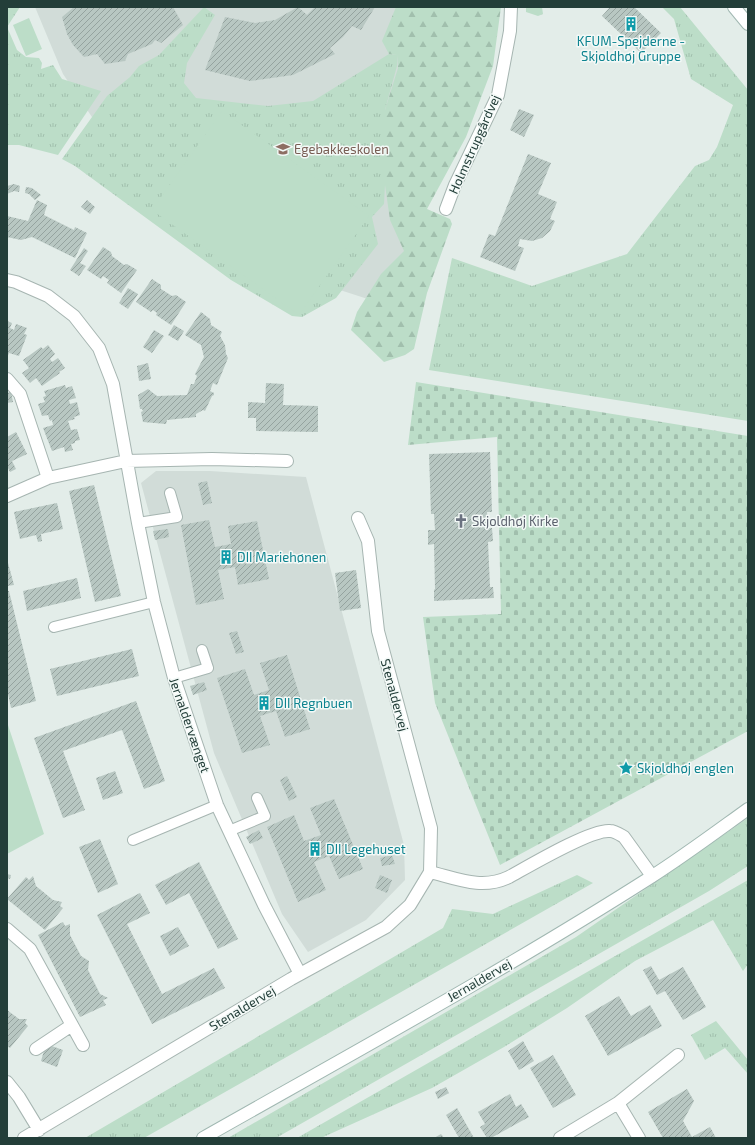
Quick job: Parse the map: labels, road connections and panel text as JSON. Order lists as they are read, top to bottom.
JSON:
{
  "streets": {
    "street": [
      "Holmstrupgårdvej",
      "Stenaldervej",
      "Jernaldervænget",
      "Jernaldervej"
    ]
  },
  "crossings": [
    ["Stenaldervej", "Jernaldervænget"]
  ],
  "places": {
    "building": [
      "KFUM-Spejderne - Skjoldhøj Gruppe",
      "DII Mariehønen",
      "DII Regnbuen",
      "DII Legehuset"
    ],
    "school or university": ["Egebakkeskolen"],
    "church": ["Skjoldhøj Kirke"],
    "place": ["Skjoldhøj englen"]
  }
}
